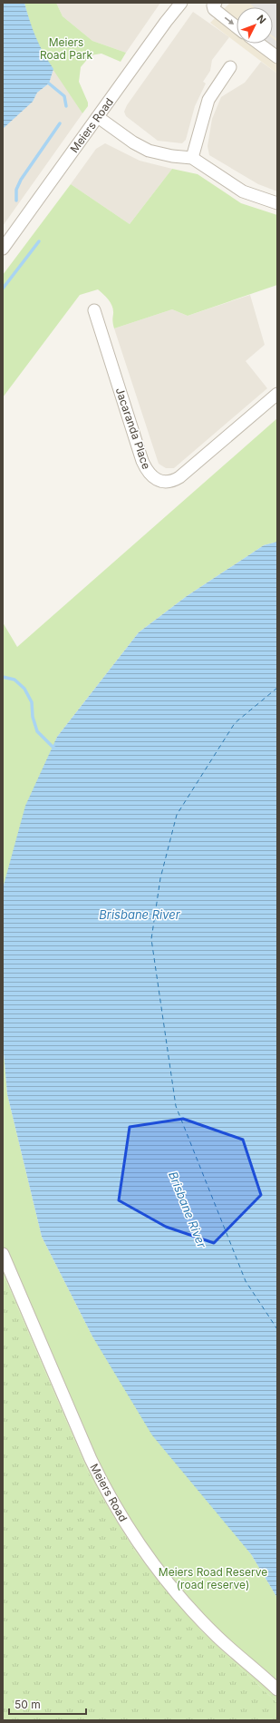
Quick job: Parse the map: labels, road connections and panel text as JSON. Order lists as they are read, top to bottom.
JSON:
{
  "streets": {
    "street": ["Meiers Road", "Jacaranda Place"]
  },
  "water": ["Brisbane River"],
  "parks": ["Meiers Road Park", "Meiers Road Reserve (road reserve)"],
  "scale_bar": "50 m",
  "north": "top right"
}
